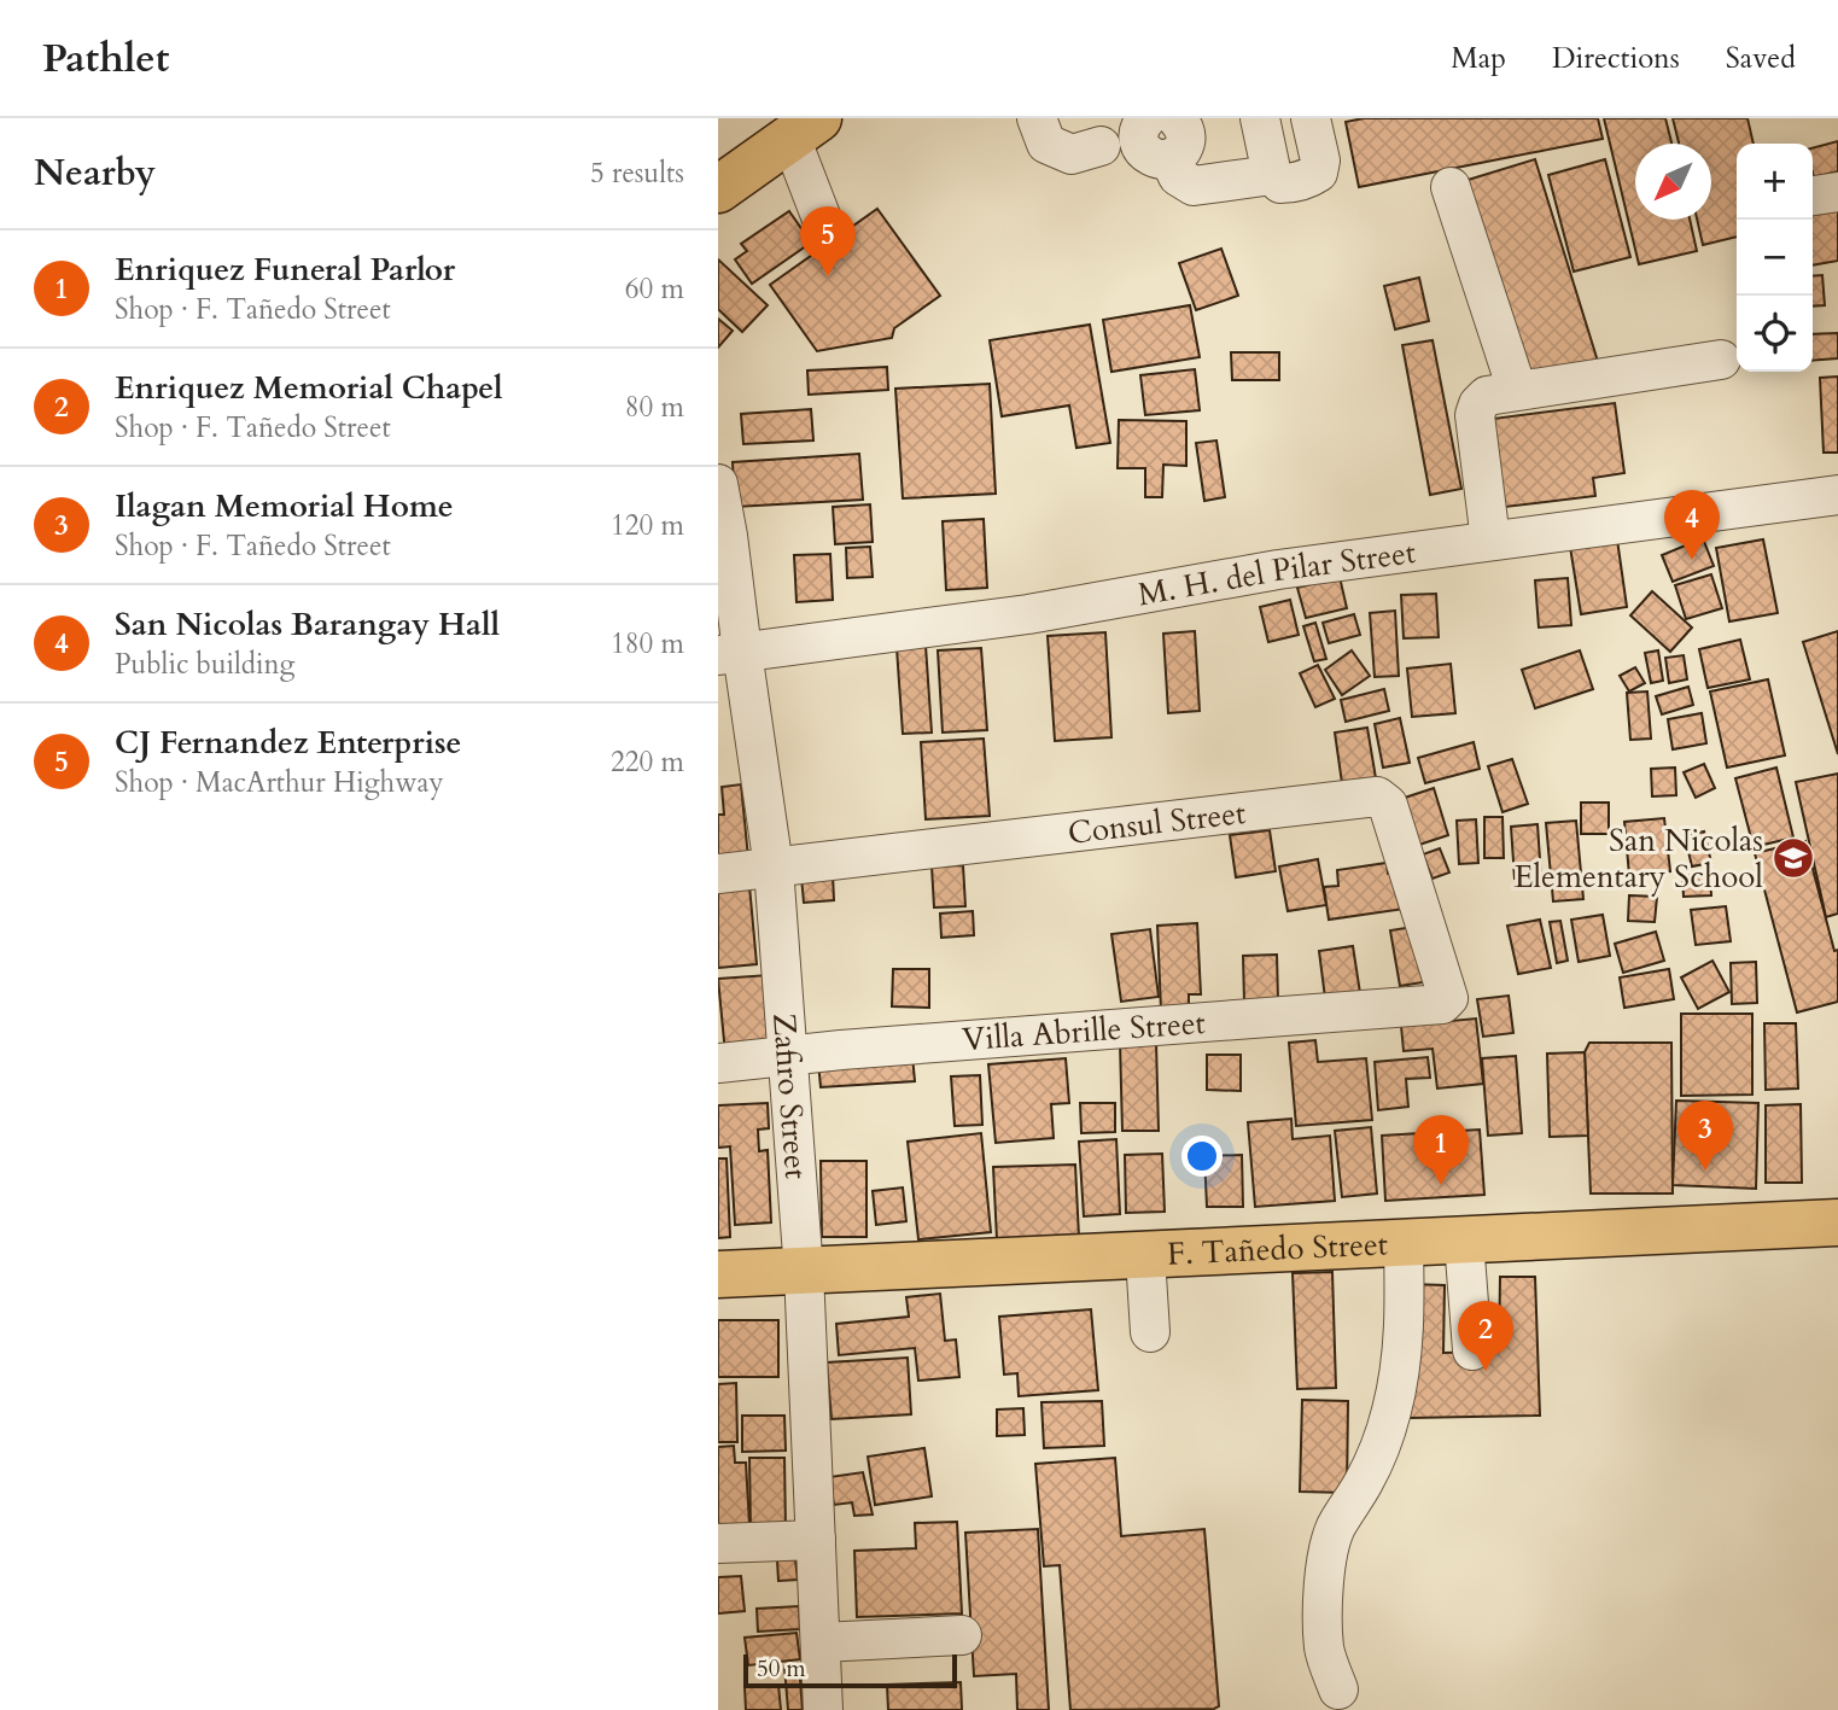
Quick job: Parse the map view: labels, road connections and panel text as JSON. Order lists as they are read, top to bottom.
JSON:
{
  "streets": {
    "main road": ["F. Tañedo Street"],
    "street": [
      "M. H. del Pilar Street",
      "Consul Street",
      "Villa Abrille Street",
      "Zafiro Street"
    ]
  },
  "crossings": [
    ["M. H. del Pilar Street", "Zafiro Street"],
    ["Consul Street", "Villa Abrille Street"],
    ["Consul Street", "Zafiro Street"],
    ["Villa Abrille Street", "Zafiro Street"],
    ["Zafiro Street", "F. Tañedo Street"]
  ],
  "places": {
    "school or university": ["San Nicolas Elementary School"]
  },
  "scale_bar": "50 m",
  "north": "bottom left",
  "page": {
    "header": "Pathlet",
    "nav": ["Map", "Directions", "Saved"],
    "heading": ["Nearby", "5 results"],
    "map_buttons": ["+", "−"],
    "pins": [
      "5",
      "4",
      "3",
      "1",
      "2"
    ],
    "list": [
      {
        "mark": "1",
        "name": "Enriquez Funeral Parlor",
        "note": "Shop · F. Tañedo Street",
        "value": "60 m"
      },
      {
        "mark": "2",
        "name": "Enriquez Memorial Chapel",
        "note": "Shop · F. Tañedo Street",
        "value": "80 m"
      },
      {
        "mark": "3",
        "name": "Ilagan Memorial Home",
        "note": "Shop · F. Tañedo Street",
        "value": "120 m"
      },
      {
        "mark": "4",
        "name": "San Nicolas Barangay Hall",
        "note": "Public building",
        "value": "180 m"
      },
      {
        "mark": "5",
        "name": "CJ Fernandez Enterprise",
        "note": "Shop · MacArthur Highway",
        "value": "220 m"
      }
    ],
    "scale": "50 m"
  }
}
